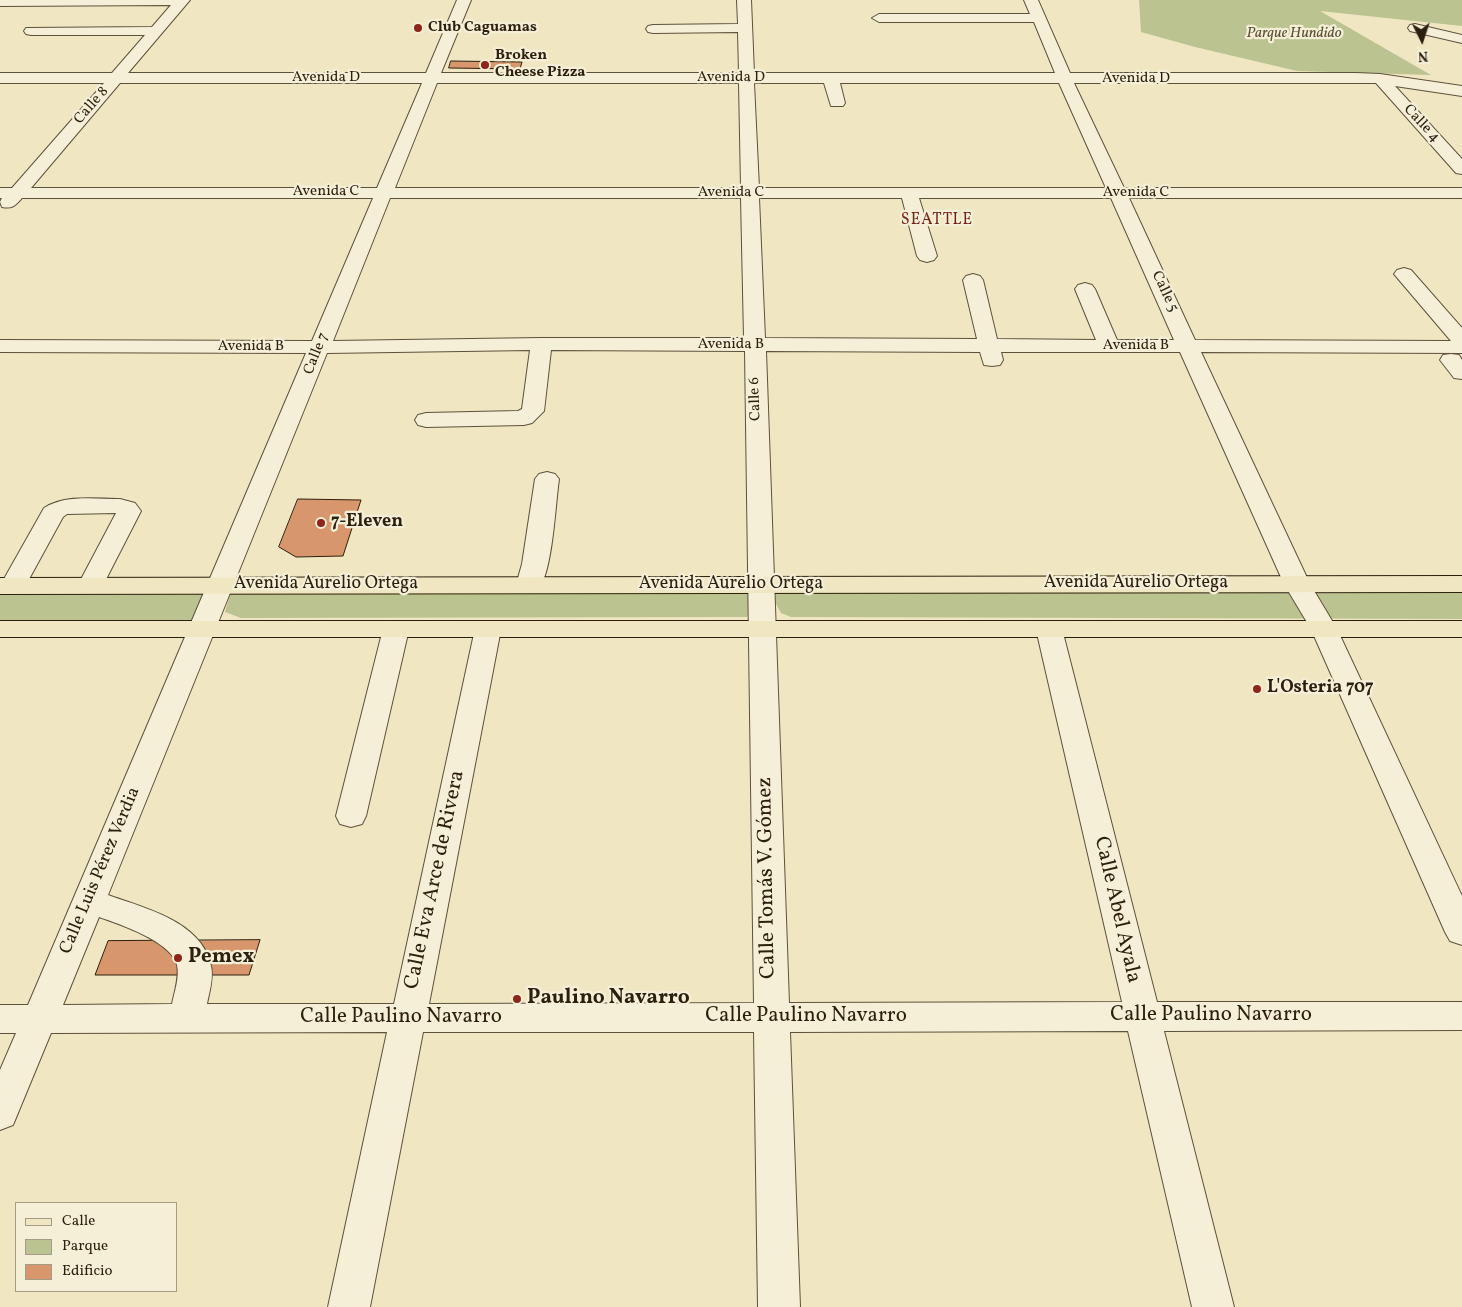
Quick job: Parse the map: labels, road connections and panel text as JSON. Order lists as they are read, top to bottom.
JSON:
{
  "streets": {
    "main road": ["Avenida Aurelio Ortega"],
    "street": [
      "Avenida D",
      "Calle 8",
      "Calle 4",
      "Avenida C",
      "Calle 5",
      "Avenida B",
      "Calle 7",
      "Calle 6",
      "Calle Luis Pérez Verdia",
      "Calle Tomás V. Gómez",
      "Calle Eva Arce de Rivera",
      "Calle Abel Ayala",
      "Calle Paulino Navarro"
    ]
  },
  "crossings": [
    ["Avenida D", "Calle 8"],
    ["Avenida D", "Calle 4"],
    ["Avenida D", "Calle 5"],
    ["Avenida D", "Calle 7"],
    ["Avenida D", "Calle 6"],
    ["Calle 8", "Avenida C"],
    ["Avenida C", "Calle 5"],
    ["Avenida C", "Calle 7"],
    ["Avenida C", "Calle 6"],
    ["Calle 5", "Avenida B"],
    ["Calle 5", "Avenida Aurelio Ortega"],
    ["Avenida B", "Calle 7"],
    ["Avenida B", "Calle 6"],
    ["Calle 7", "Avenida Aurelio Ortega"],
    ["Calle 7", "Calle Luis Pérez Verdia"],
    ["Calle 6", "Avenida Aurelio Ortega"],
    ["Calle 6", "Calle Tomás V. Gómez"],
    ["Calle Luis Pérez Verdia", "Calle Paulino Navarro"],
    ["Calle Tomás V. Gómez", "Calle Paulino Navarro"],
    ["Calle Eva Arce de Rivera", "Calle Paulino Navarro"],
    ["Calle Abel Ayala", "Calle Paulino Navarro"]
  ],
  "districts": ["SEATTLE"],
  "parks": ["Parque Hundido"],
  "places": [
    "Club Caguamas",
    "Broken Cheese Pizza",
    "7-Eleven",
    "L'Osteria 707",
    "Pemex",
    "Paulino Navarro"
  ],
  "legend": ["Calle", "Parque", "Edificio"],
  "north": "bottom"
}
